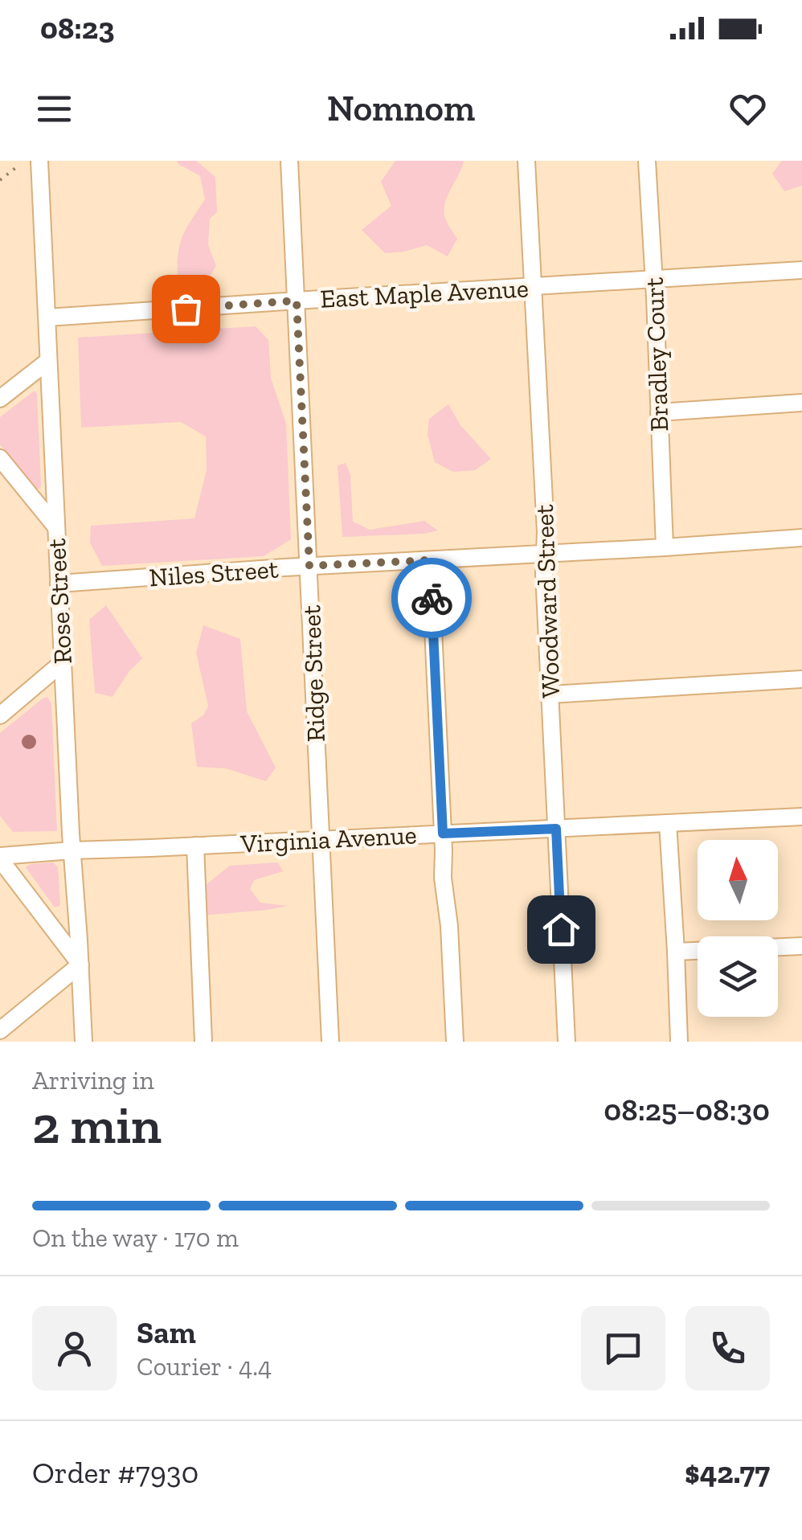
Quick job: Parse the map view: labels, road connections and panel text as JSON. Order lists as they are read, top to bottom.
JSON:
{
  "streets": {
    "street": [
      "East Maple Avenue",
      "Bradley Court",
      "Niles Street",
      "Rose Street",
      "Woodward Street",
      "Ridge Street",
      "Virginia Avenue"
    ]
  },
  "crossings": [
    ["East Maple Avenue", "Bradley Court"],
    ["East Maple Avenue", "Rose Street"],
    ["East Maple Avenue", "Woodward Street"],
    ["East Maple Avenue", "Ridge Street"],
    ["Bradley Court", "Niles Street"],
    ["Niles Street", "Rose Street"],
    ["Niles Street", "Woodward Street"],
    ["Niles Street", "Ridge Street"],
    ["Rose Street", "Virginia Avenue"],
    ["Woodward Street", "Virginia Avenue"],
    ["Ridge Street", "Virginia Avenue"]
  ],
  "north": "top",
  "page": {
    "status": "08:23",
    "header": "Nomnom",
    "heading": ["2 min", "Arriving in", "08:25–08:30"],
    "panel": [
      "Sam",
      "Courier · 4.4",
      "Order #7930",
      "$42.77"
    ],
    "bar": "On the way · 170 m"
  }
}
